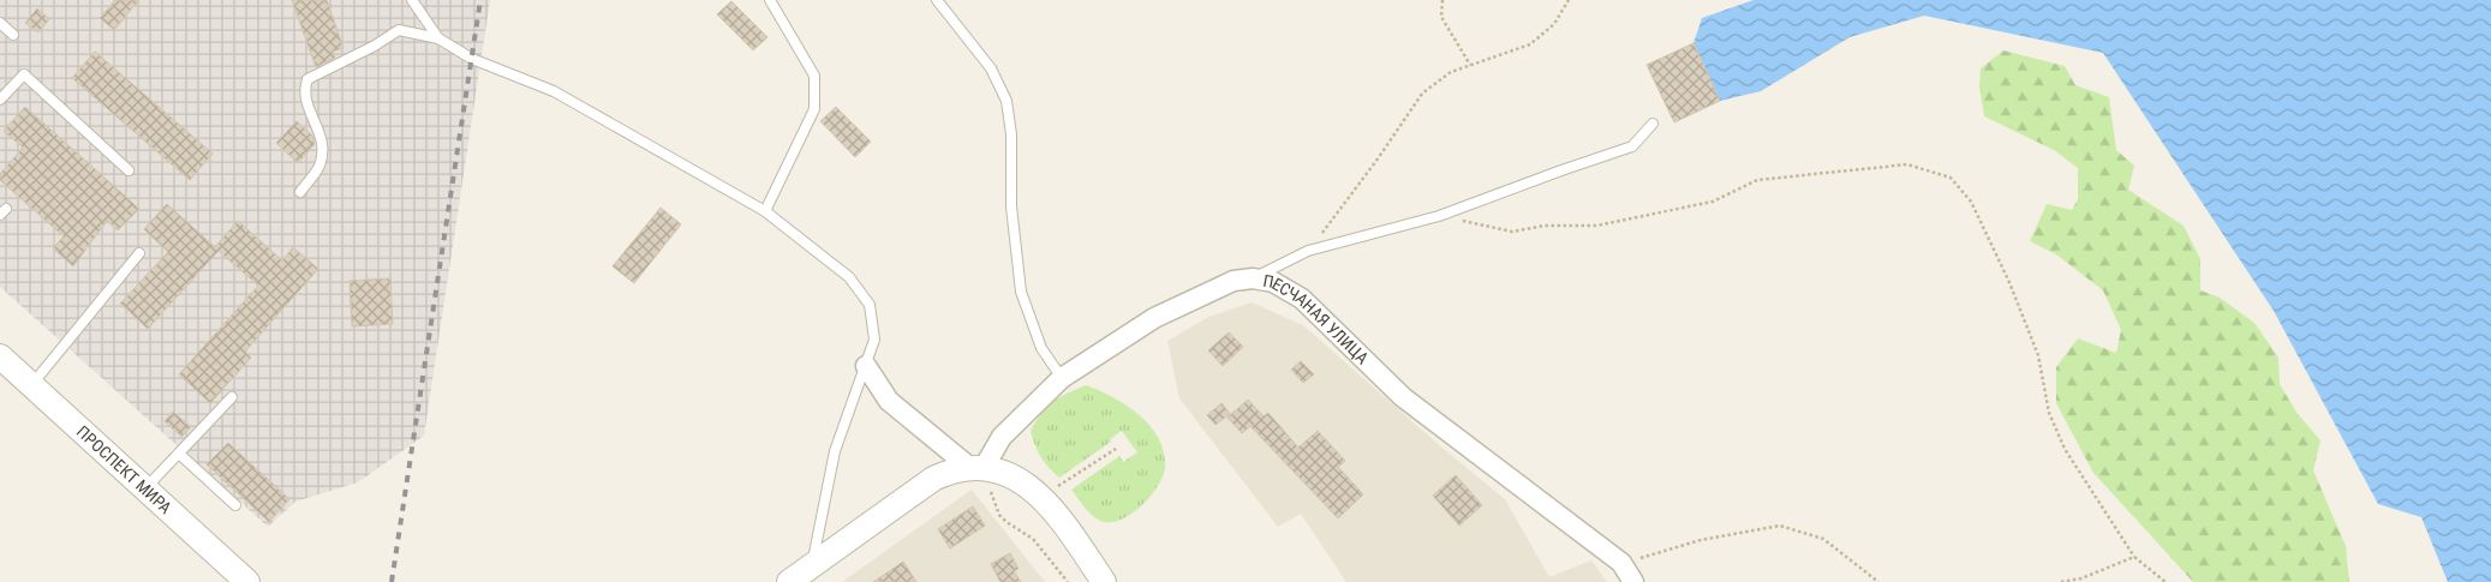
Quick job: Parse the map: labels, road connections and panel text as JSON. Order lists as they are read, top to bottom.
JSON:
{
  "streets": {
    "street": ["ПЕСЧАНАЯ УЛИЦА", "ПРОСПЕКТ МИРА"]
  }
}
